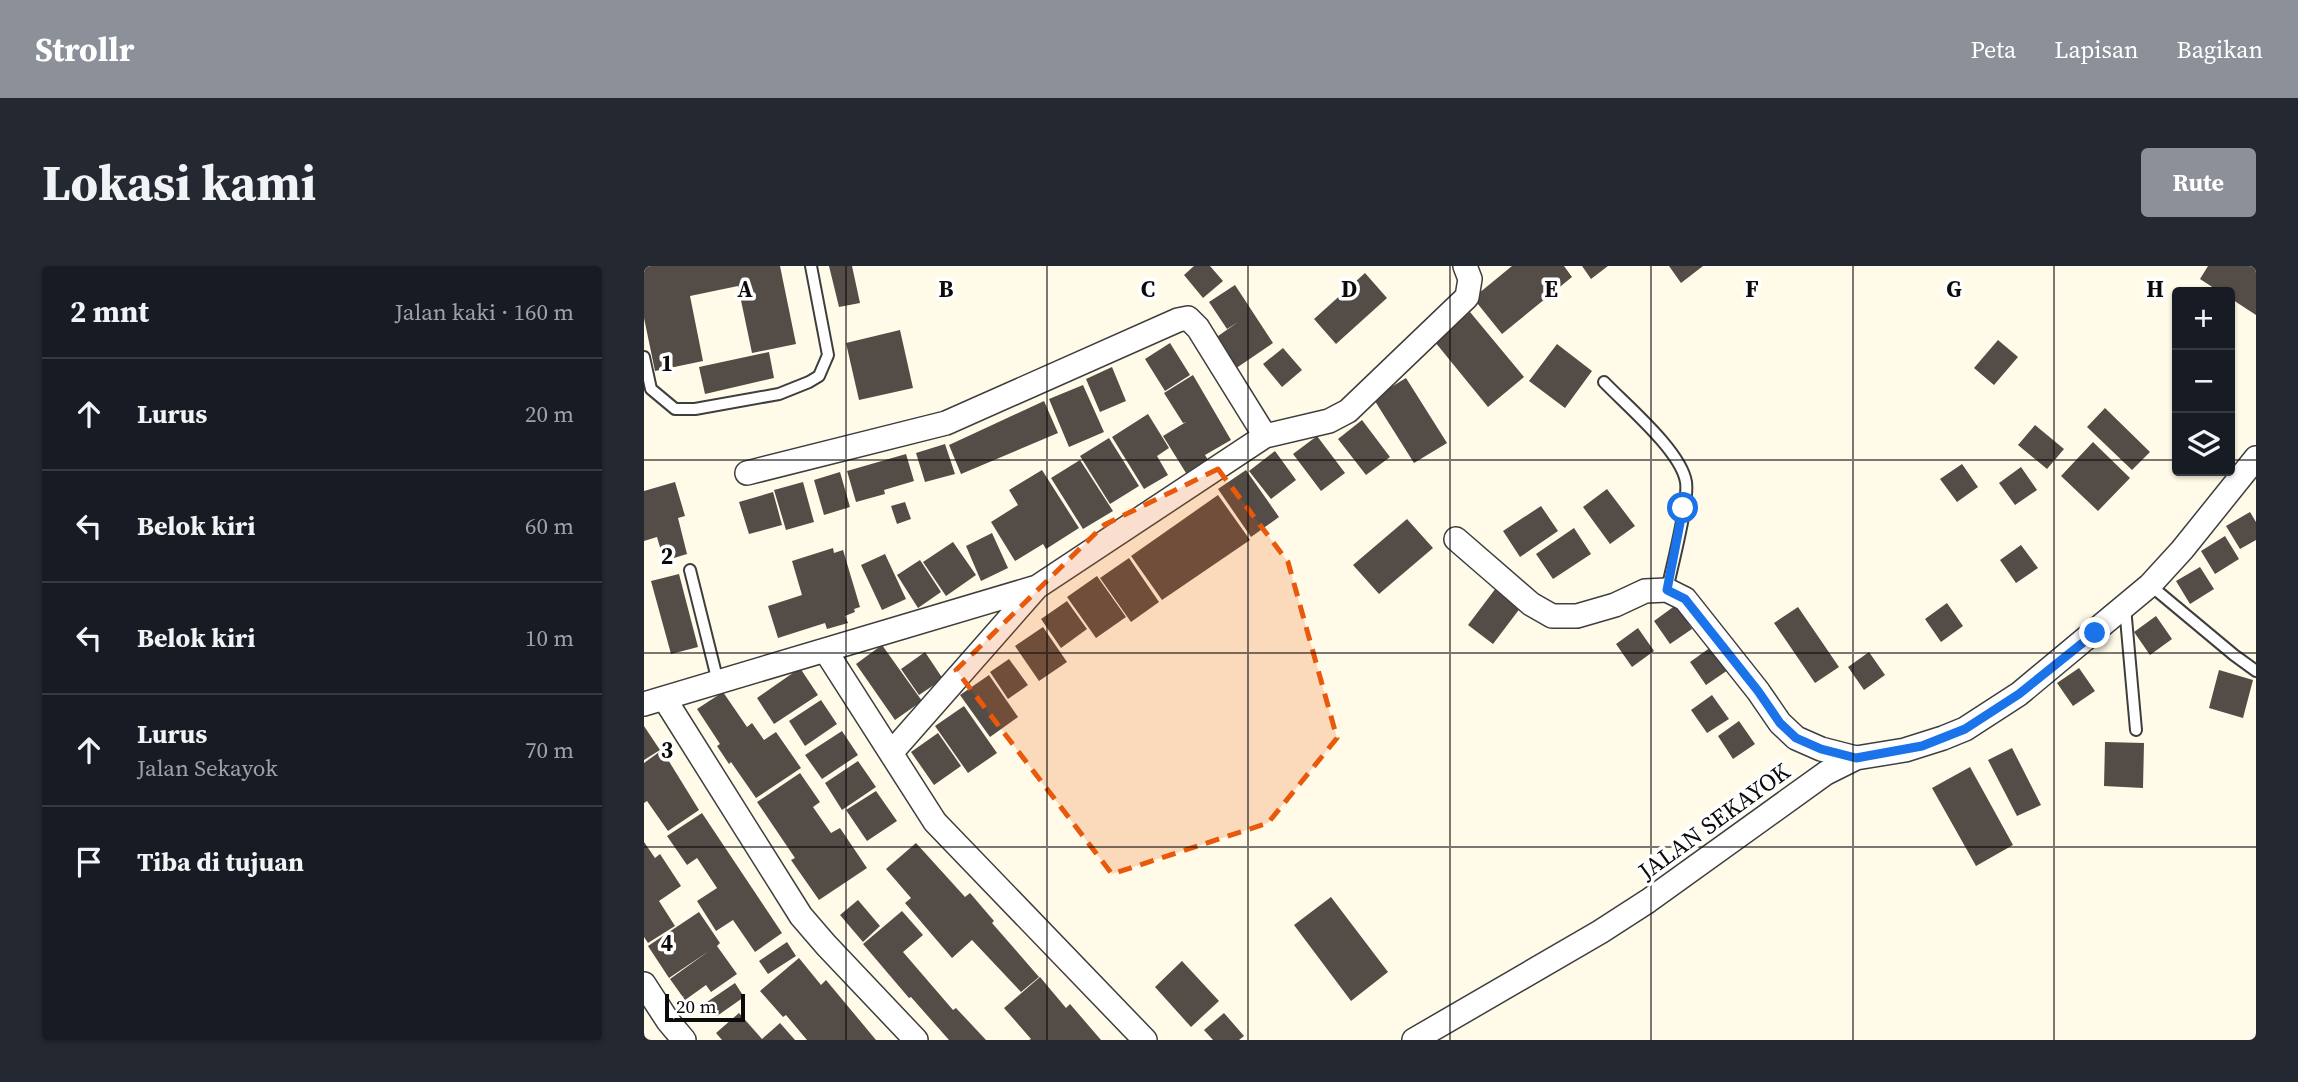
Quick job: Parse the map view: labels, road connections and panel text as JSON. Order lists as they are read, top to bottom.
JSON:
{
  "streets": {
    "street": ["JALAN SEKAYOK"]
  },
  "scale_bar": "20 m",
  "page": {
    "header": "Strollr",
    "nav": ["Peta", "Lapisan", "Bagikan"],
    "buttons": "Rute",
    "title": "Lokasi kami",
    "heading": ["2 mnt", "Jalan kaki · 160 m"],
    "map_buttons": ["+", "−"],
    "list": [
      ["Lurus", "20 m"],
      ["Belok kiri", "60 m"],
      ["Belok kiri", "10 m"],
      ["Lurus", "Jalan Sekayok", "70 m"],
      "Tiba di tujuan"
    ],
    "scale": "20 m"
  },
  "grid": {
    "columns": [
      "A",
      "B",
      "C",
      "D",
      "E",
      "F",
      "G",
      "H"
    ],
    "rows": [
      "1",
      "2",
      "3",
      "4"
    ]
  }
}
